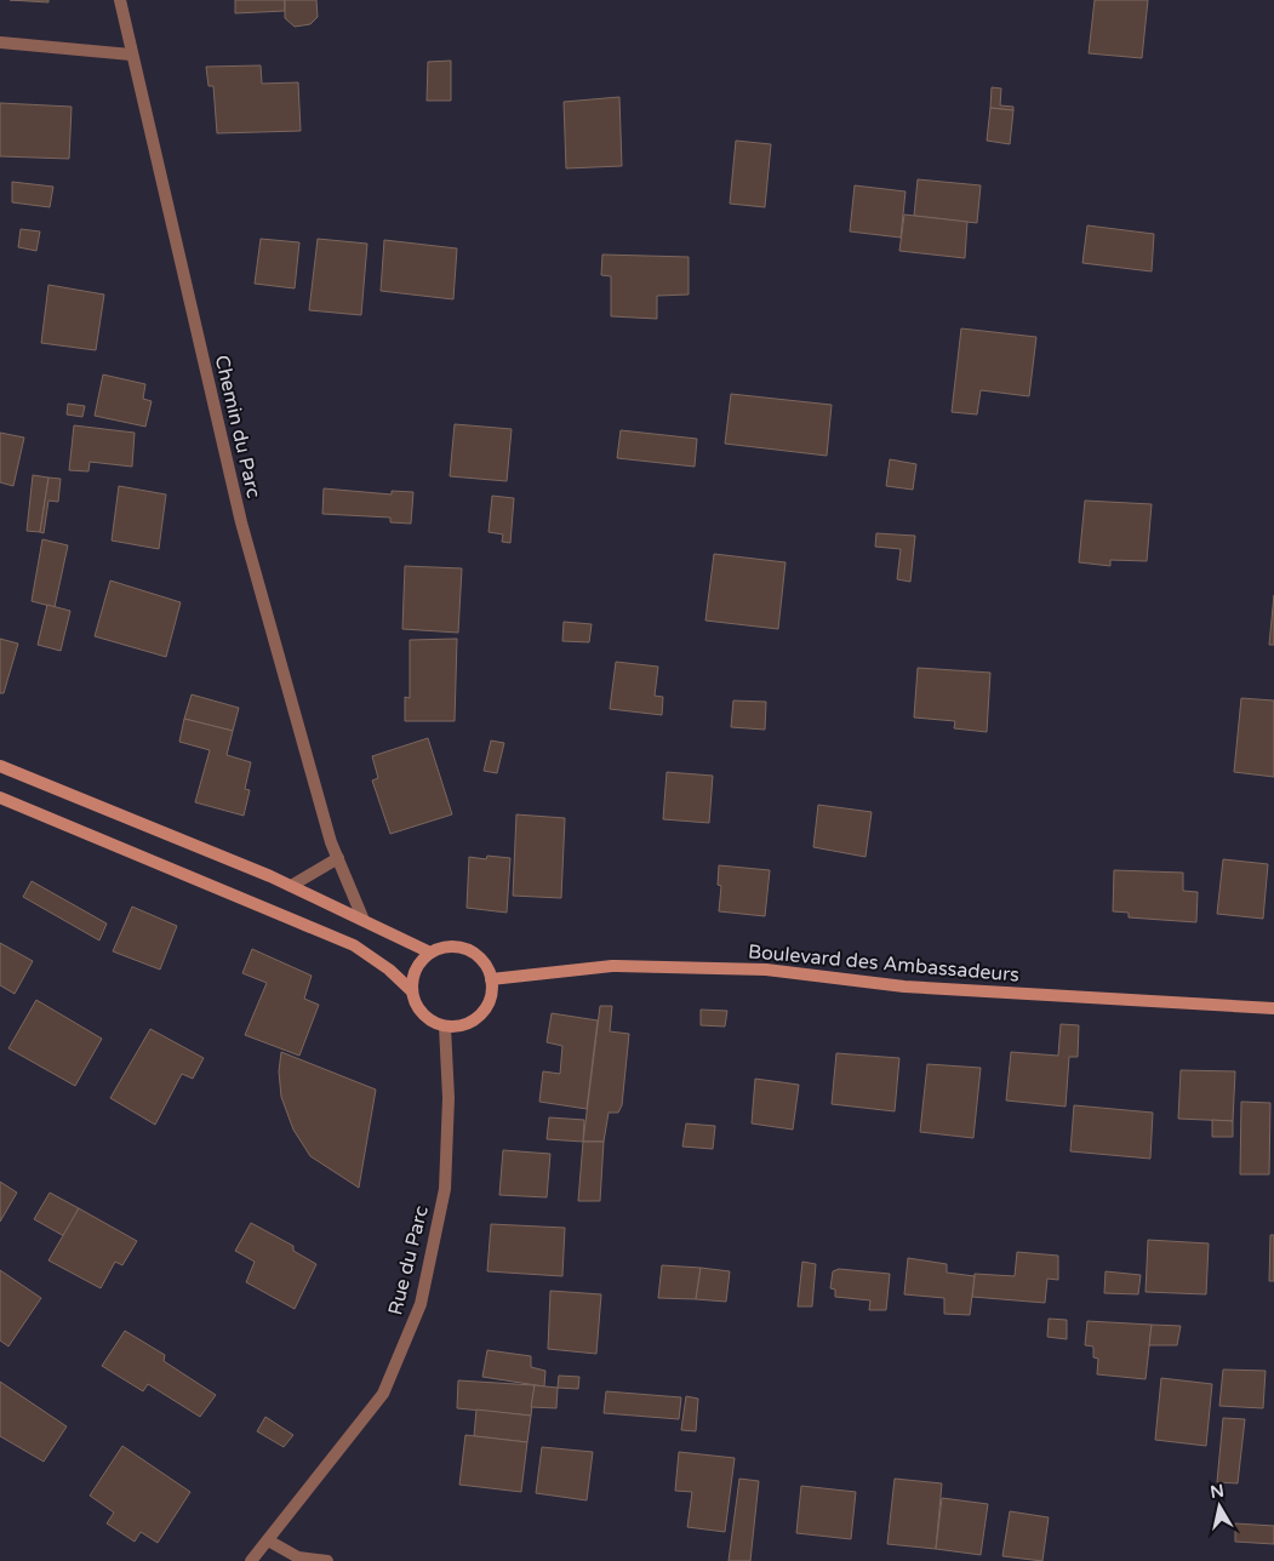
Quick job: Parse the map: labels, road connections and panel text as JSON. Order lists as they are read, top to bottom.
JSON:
{
  "streets": {
    "main road": ["Boulevard des Ambassadeurs"],
    "street": ["Chemin du Parc", "Rue du Parc"]
  },
  "crossings": [
    ["Boulevard des Ambassadeurs", "Rue du Parc"]
  ],
  "north": "top"
}
